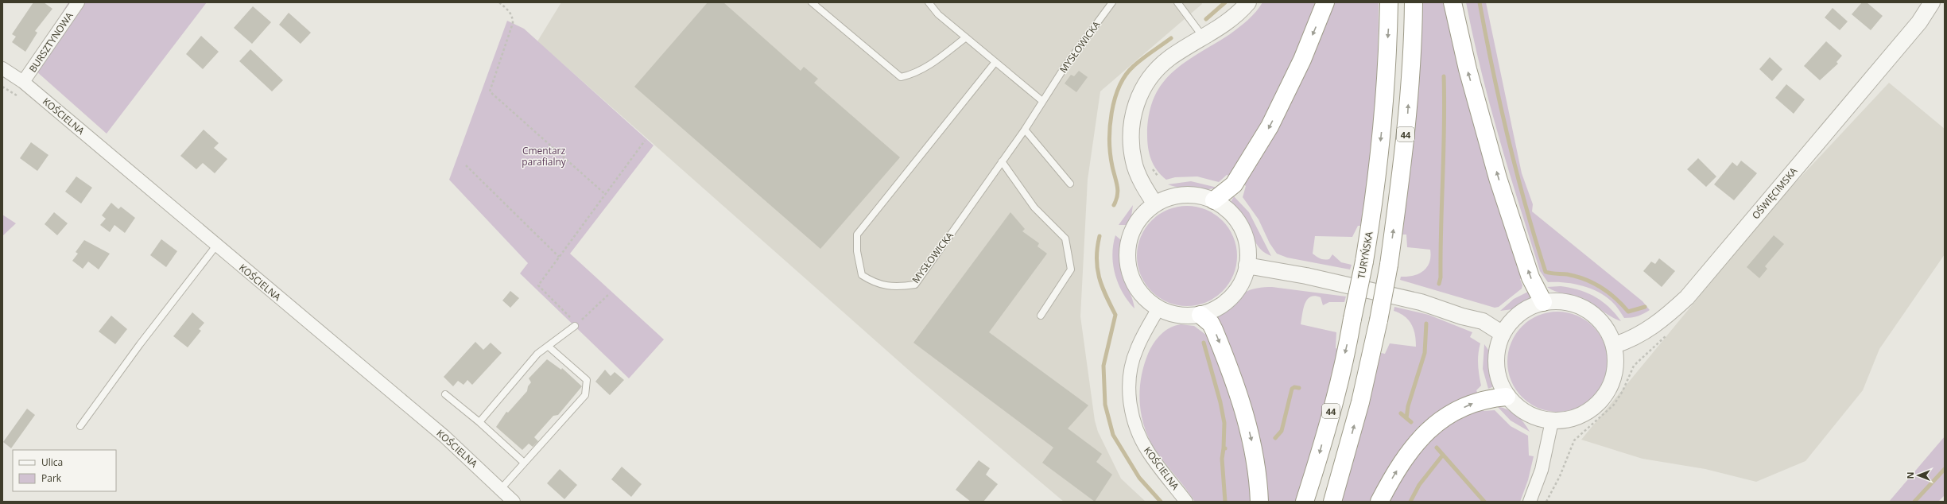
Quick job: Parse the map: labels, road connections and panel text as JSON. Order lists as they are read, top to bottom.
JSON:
{
  "streets": {
    "highway": ["44", "TURYŃSKA"],
    "street": ["BURSZTYNOWA", "KOŚCIELNA", "OŚWIĘCIMSKA"],
    "lane": ["MYSŁOWICKA"]
  },
  "crossings": [
    ["BURSZTYNOWA", "KOŚCIELNA"]
  ],
  "parks": ["Cmentarz parafialny"],
  "legend": ["Ulica", "Park"],
  "north": "left"
}
